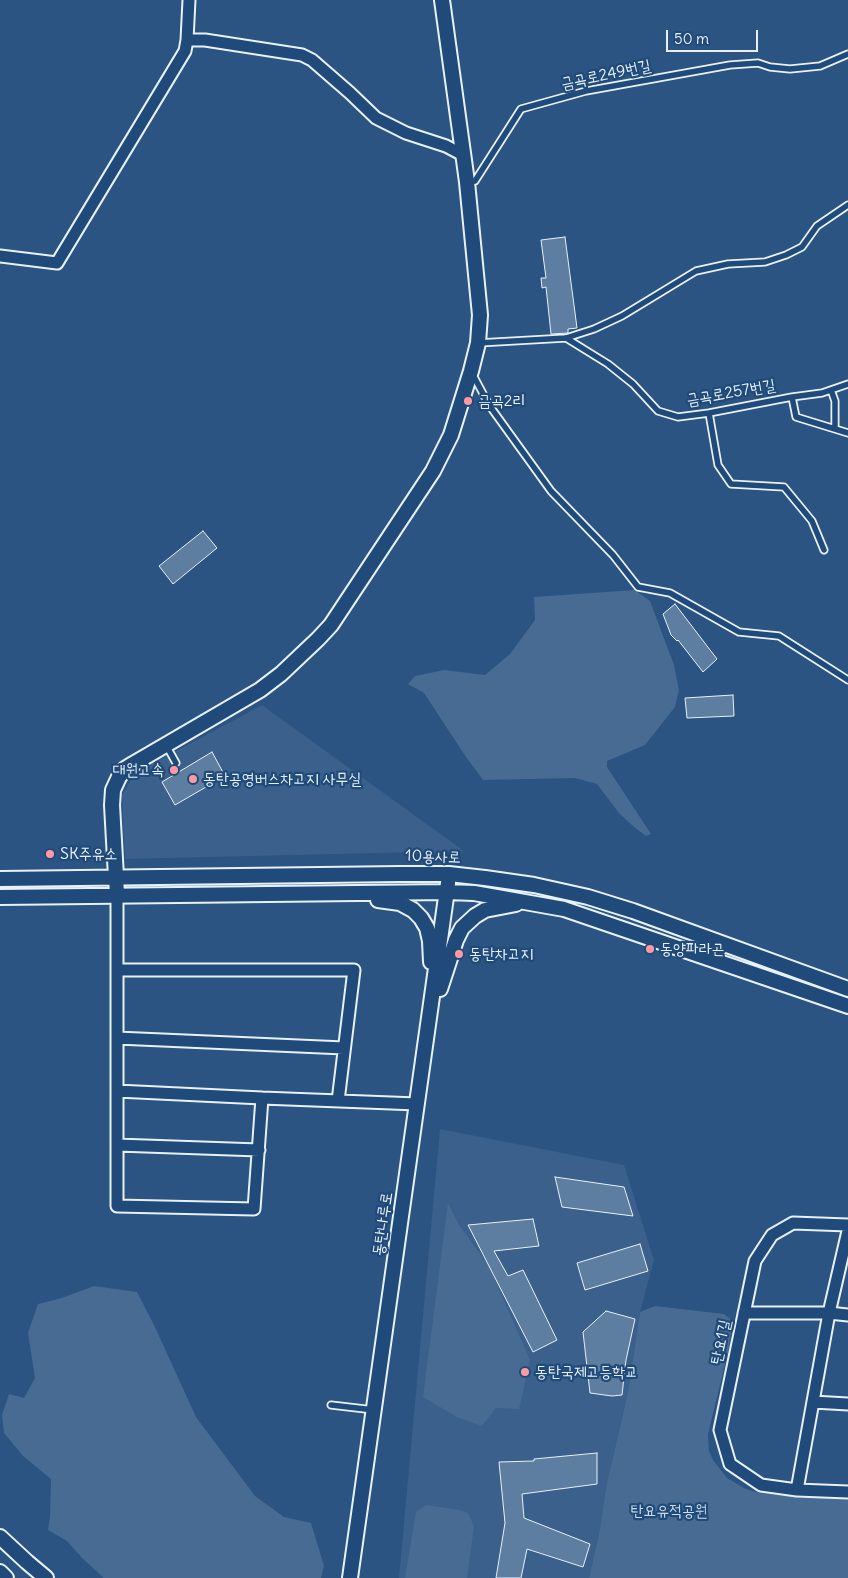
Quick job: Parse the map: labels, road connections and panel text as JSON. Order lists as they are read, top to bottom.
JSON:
{
  "streets": {
    "street": ["10용사로", "동탄나루로", "탄요1길"],
    "lane": ["금곡로249번길", "금곡로257번길"]
  },
  "crossings": [
    ["10용사로", "동탄나루로"]
  ],
  "parks": ["탄요유적공원"],
  "places": [
    "금곡2리",
    "대원고속",
    "동탄공영버스차고지 사무실",
    "SK주유소",
    "동양파라곤",
    "동탄차고지",
    "동탄국제고등학교"
  ],
  "scale_bar": "50 m"
}
